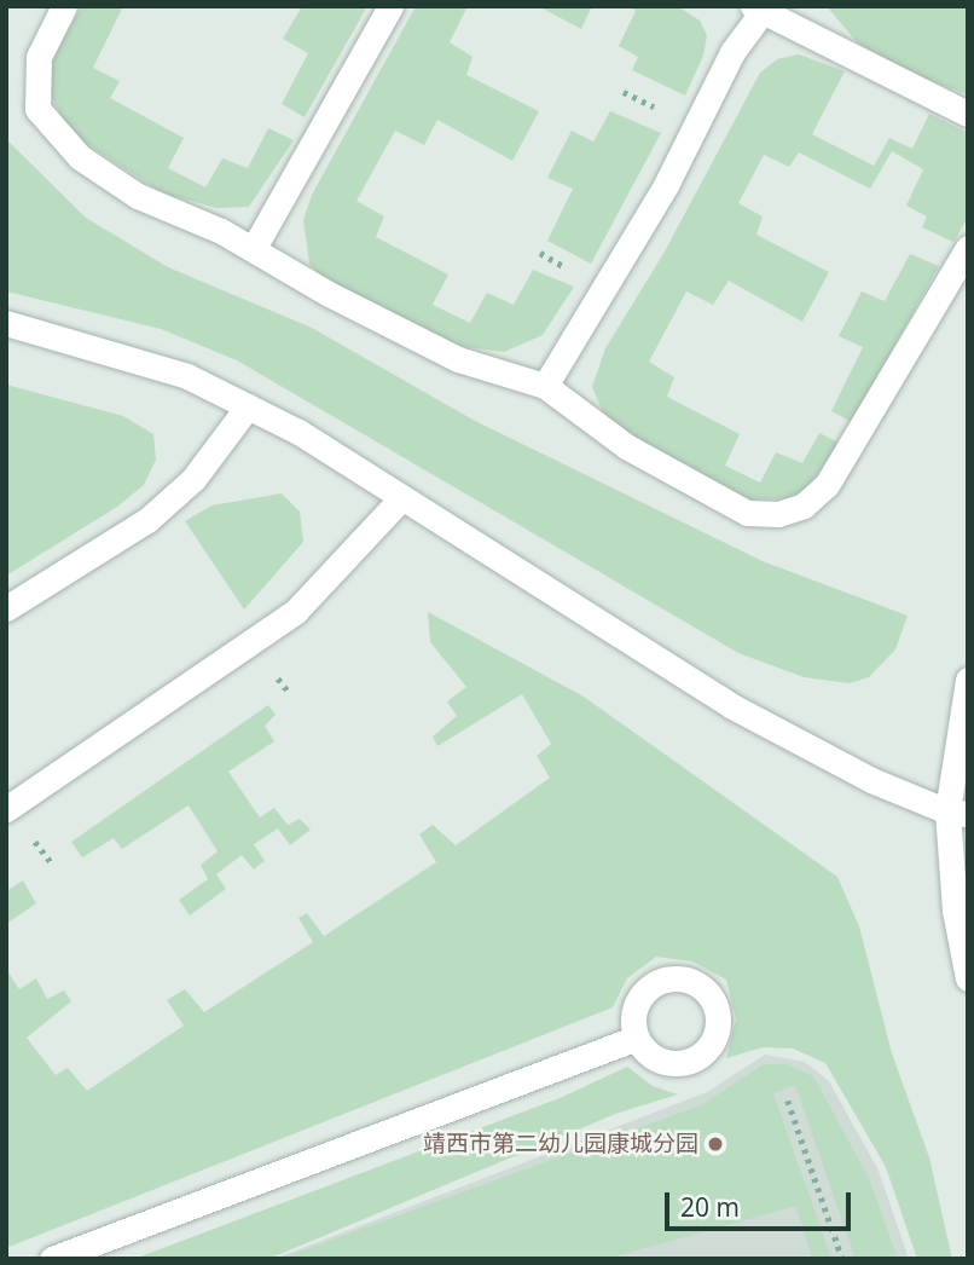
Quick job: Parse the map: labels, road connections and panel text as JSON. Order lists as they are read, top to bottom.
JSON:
{
  "places": ["靖西市第二幼儿园康城分园"],
  "scale_bar": "20 m"
}
